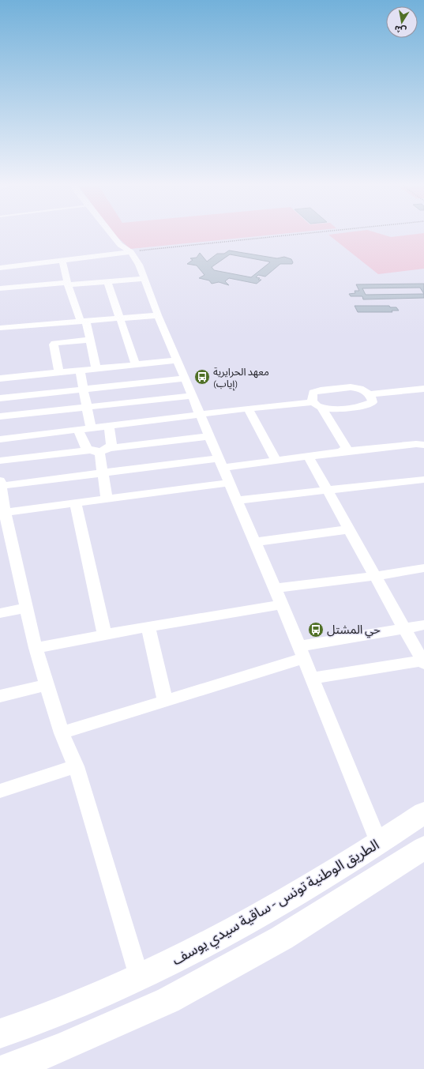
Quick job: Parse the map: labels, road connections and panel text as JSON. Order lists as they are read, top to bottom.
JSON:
{
  "streets": {
    "highway": ["الطريق الوطنية تونس - ساقية سيدي يوسف"]
  },
  "places": {
    "bus stop": ["معهد الحرايرية (إياب)", "حي المشتل"]
  },
  "north": "bottom"
}
